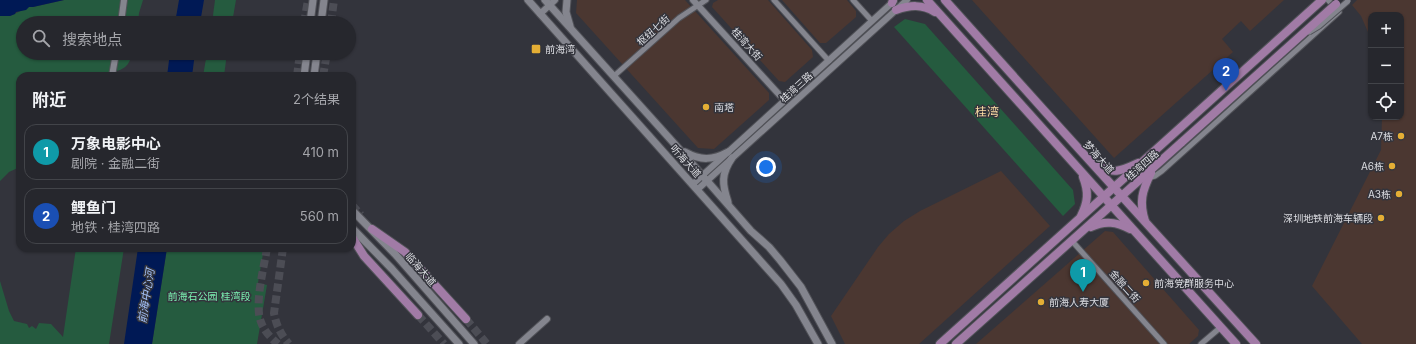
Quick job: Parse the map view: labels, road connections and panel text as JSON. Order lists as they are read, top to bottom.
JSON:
{
  "streets": {
    "main road": [
      "梦海大道",
      "听海大道",
      "桂湾四路",
      "临海大道"
    ],
    "street": [
      "枢纽七街",
      "桂湾大街",
      "桂湾三路",
      "金融二街"
    ]
  },
  "crossings": [
    ["枢纽七街", "桂湾大街"],
    ["枢纽七街", "听海大道"],
    ["桂湾大街", "桂湾三路"],
    ["桂湾三路", "听海大道"],
    ["梦海大道", "桂湾四路"],
    ["桂湾四路", "金融二街"]
  ],
  "districts": ["桂湾"],
  "water": ["前海中心河"],
  "parks": ["前海石公园 桂湾段"],
  "places": {
    "transit": ["前海湾"],
    "other": [
      "南塔",
      "A7栋",
      "A6栋",
      "A3栋",
      "深圳地铁前海车辆段",
      "前海党群服务中心",
      "前海人寿大厦"
    ]
  },
  "page": {
    "map_buttons": ["+", "−"],
    "search": "搜索地点",
    "pins": ["2", "1"],
    "heading": ["附近", "2个结果"],
    "list": [
      {
        "mark": "1",
        "name": "万象电影中心",
        "note": "剧院 · 金融二街",
        "value": "410 m"
      },
      {
        "mark": "2",
        "name": "鲤鱼门",
        "note": "地铁 · 桂湾四路",
        "value": "560 m"
      }
    ]
  }
}
